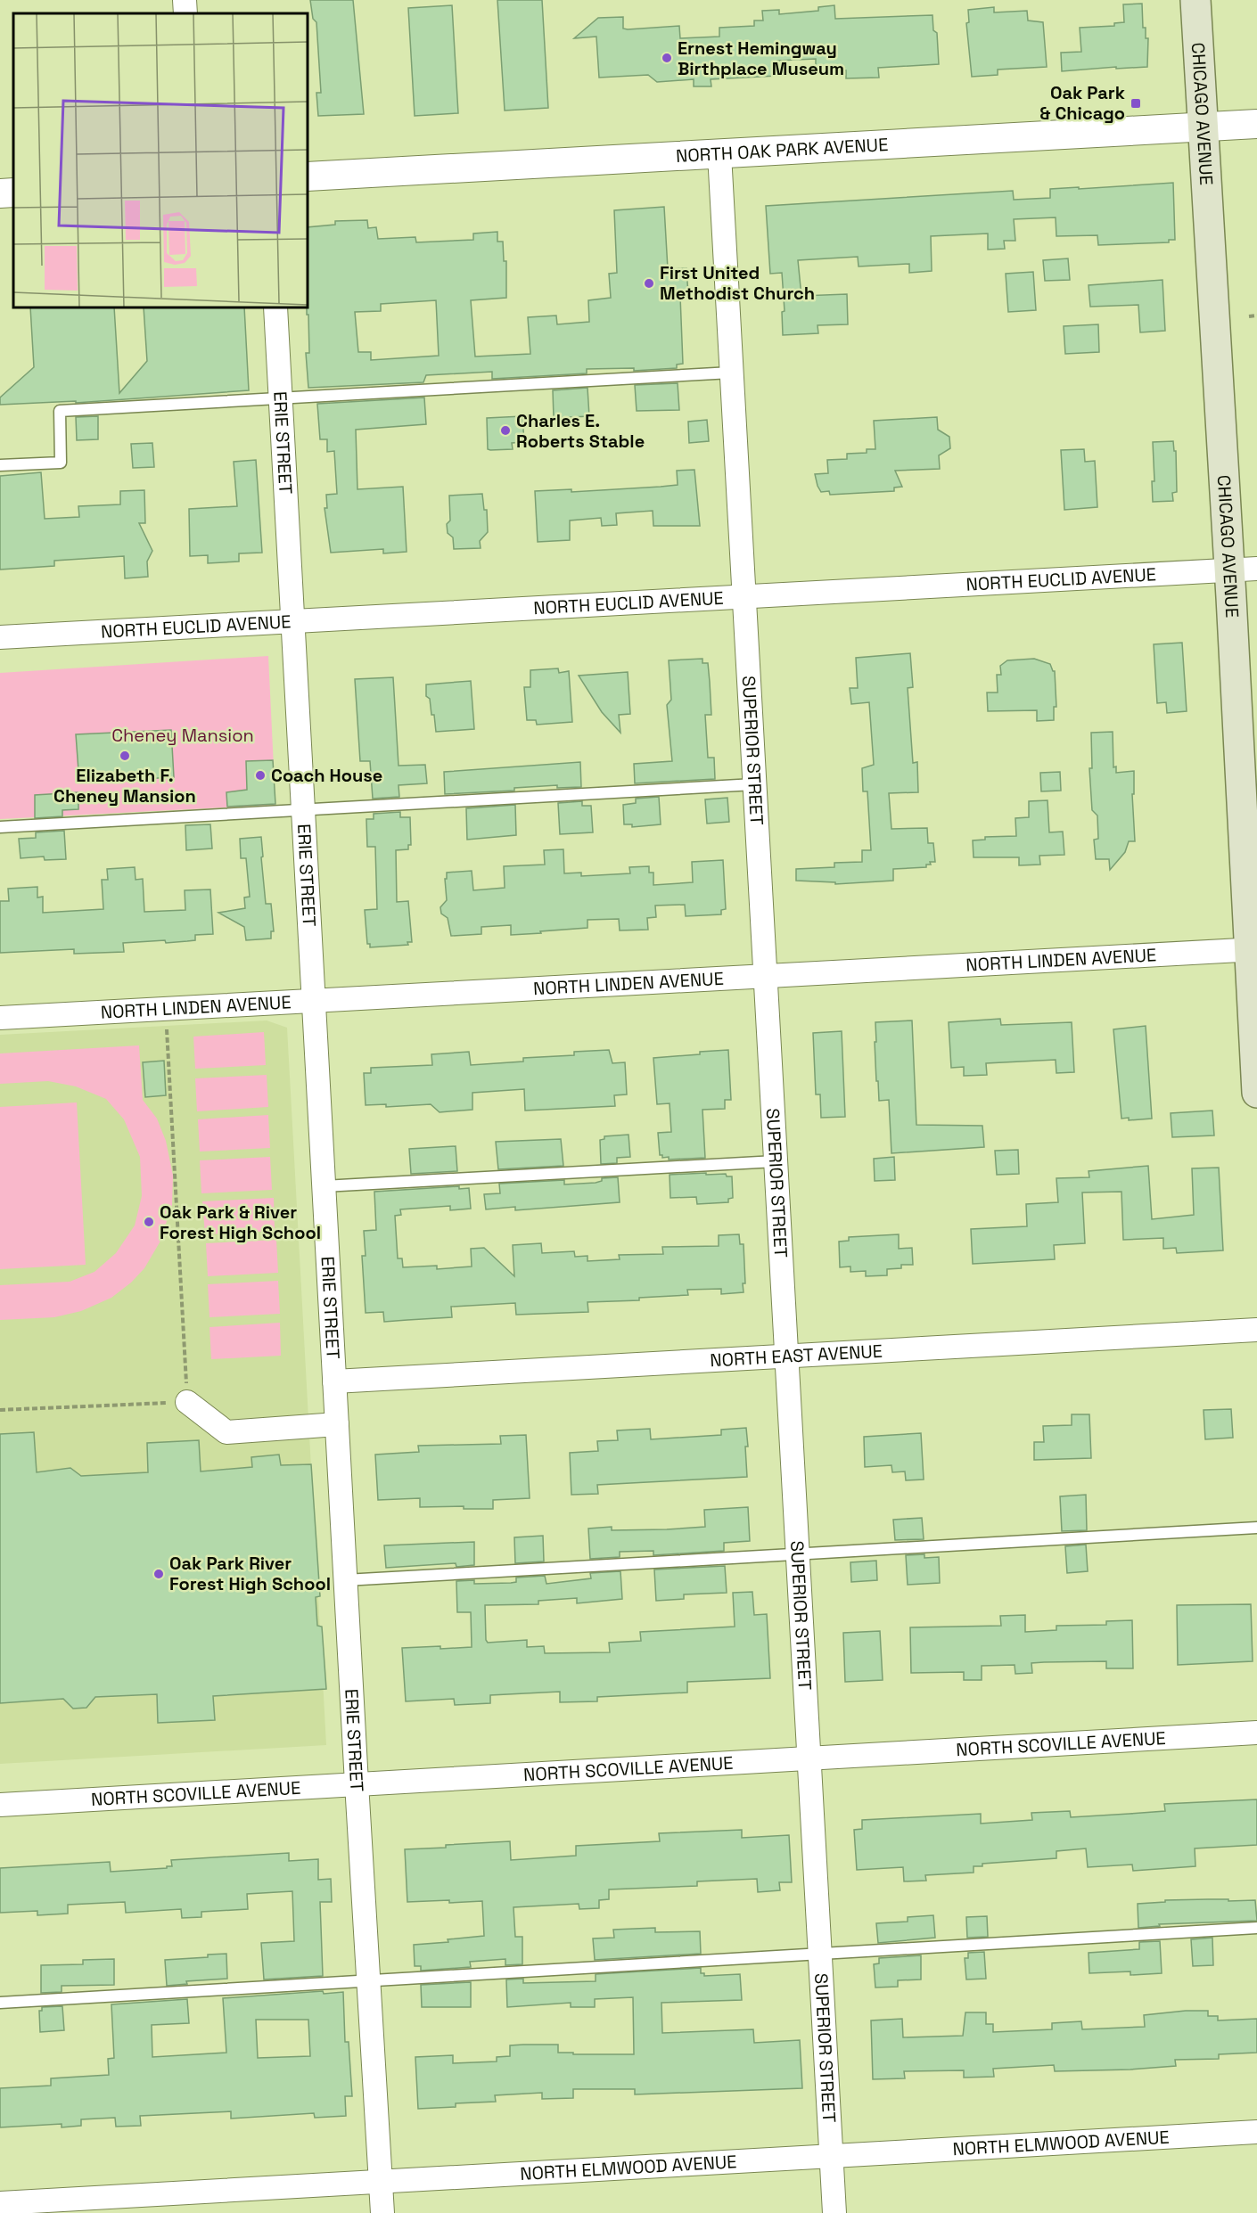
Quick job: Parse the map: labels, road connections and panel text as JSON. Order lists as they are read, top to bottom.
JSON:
{
  "streets": {
    "main road": ["CHICAGO AVENUE"],
    "street": [
      "NORTH OAK PARK AVENUE",
      "ERIE STREET",
      "NORTH EUCLID AVENUE",
      "SUPERIOR STREET",
      "NORTH LINDEN AVENUE",
      "NORTH EAST AVENUE",
      "NORTH SCOVILLE AVENUE",
      "NORTH ELMWOOD AVENUE"
    ]
  },
  "crossings": [
    ["CHICAGO AVENUE", "NORTH OAK PARK AVENUE"],
    ["CHICAGO AVENUE", "NORTH EUCLID AVENUE"],
    ["CHICAGO AVENUE", "NORTH LINDEN AVENUE"],
    ["NORTH OAK PARK AVENUE", "SUPERIOR STREET"],
    ["ERIE STREET", "NORTH EUCLID AVENUE"],
    ["ERIE STREET", "NORTH LINDEN AVENUE"],
    ["ERIE STREET", "NORTH EAST AVENUE"],
    ["ERIE STREET", "NORTH SCOVILLE AVENUE"],
    ["ERIE STREET", "NORTH ELMWOOD AVENUE"],
    ["NORTH EUCLID AVENUE", "SUPERIOR STREET"],
    ["SUPERIOR STREET", "NORTH LINDEN AVENUE"],
    ["SUPERIOR STREET", "NORTH EAST AVENUE"],
    ["SUPERIOR STREET", "NORTH SCOVILLE AVENUE"],
    ["SUPERIOR STREET", "NORTH ELMWOOD AVENUE"]
  ],
  "parks": ["Cheney Mansion"],
  "places": {
    "other": [
      "Ernest Hemingway Birthplace Museum",
      "First United Methodist Church",
      "Charles E. Roberts Stable",
      "Elizabeth F. Cheney Mansion",
      "Coach House",
      "Oak Park & River Forest High School",
      "Oak Park River Forest High School"
    ],
    "transit": ["Oak Park & Chicago"]
  }
}
